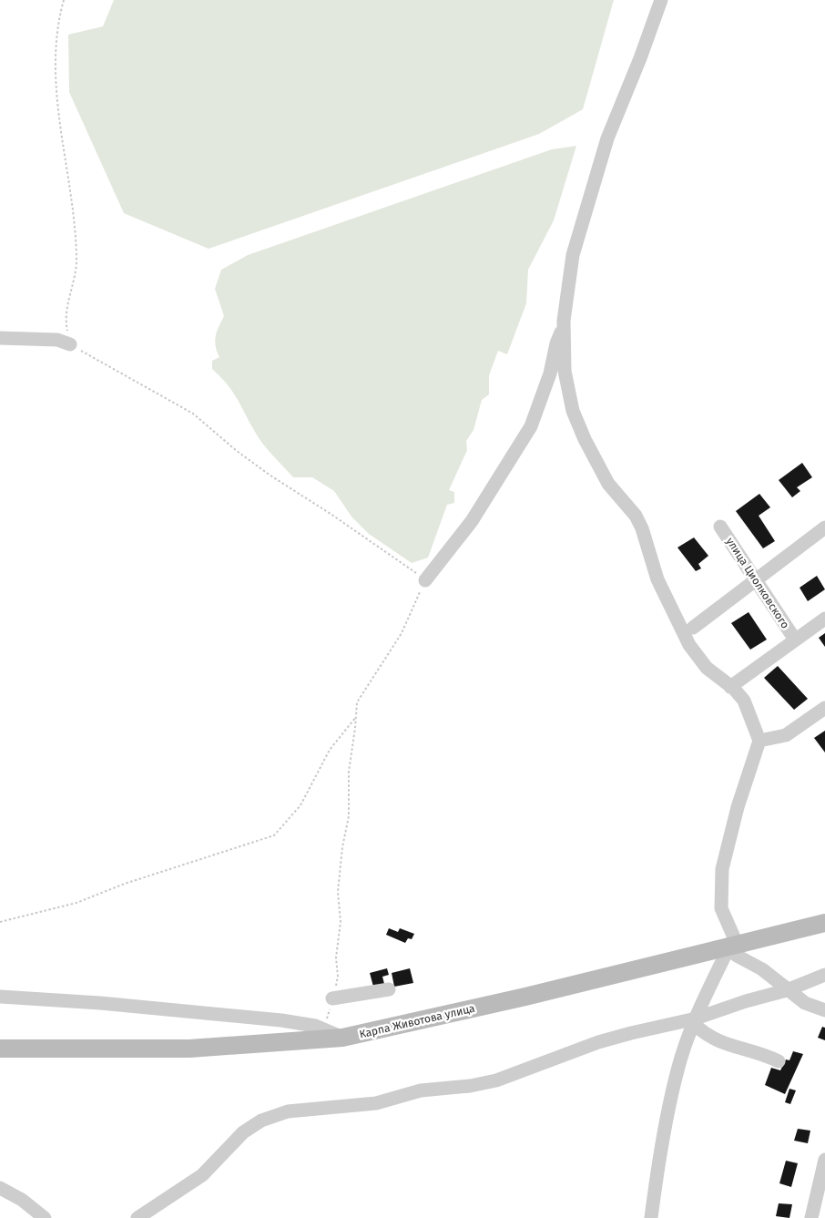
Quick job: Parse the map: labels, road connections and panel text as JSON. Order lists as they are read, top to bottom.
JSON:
{
  "streets": {
    "main road": ["Карпа Животова улица"],
    "street": ["улица Циолковского"]
  }
}
